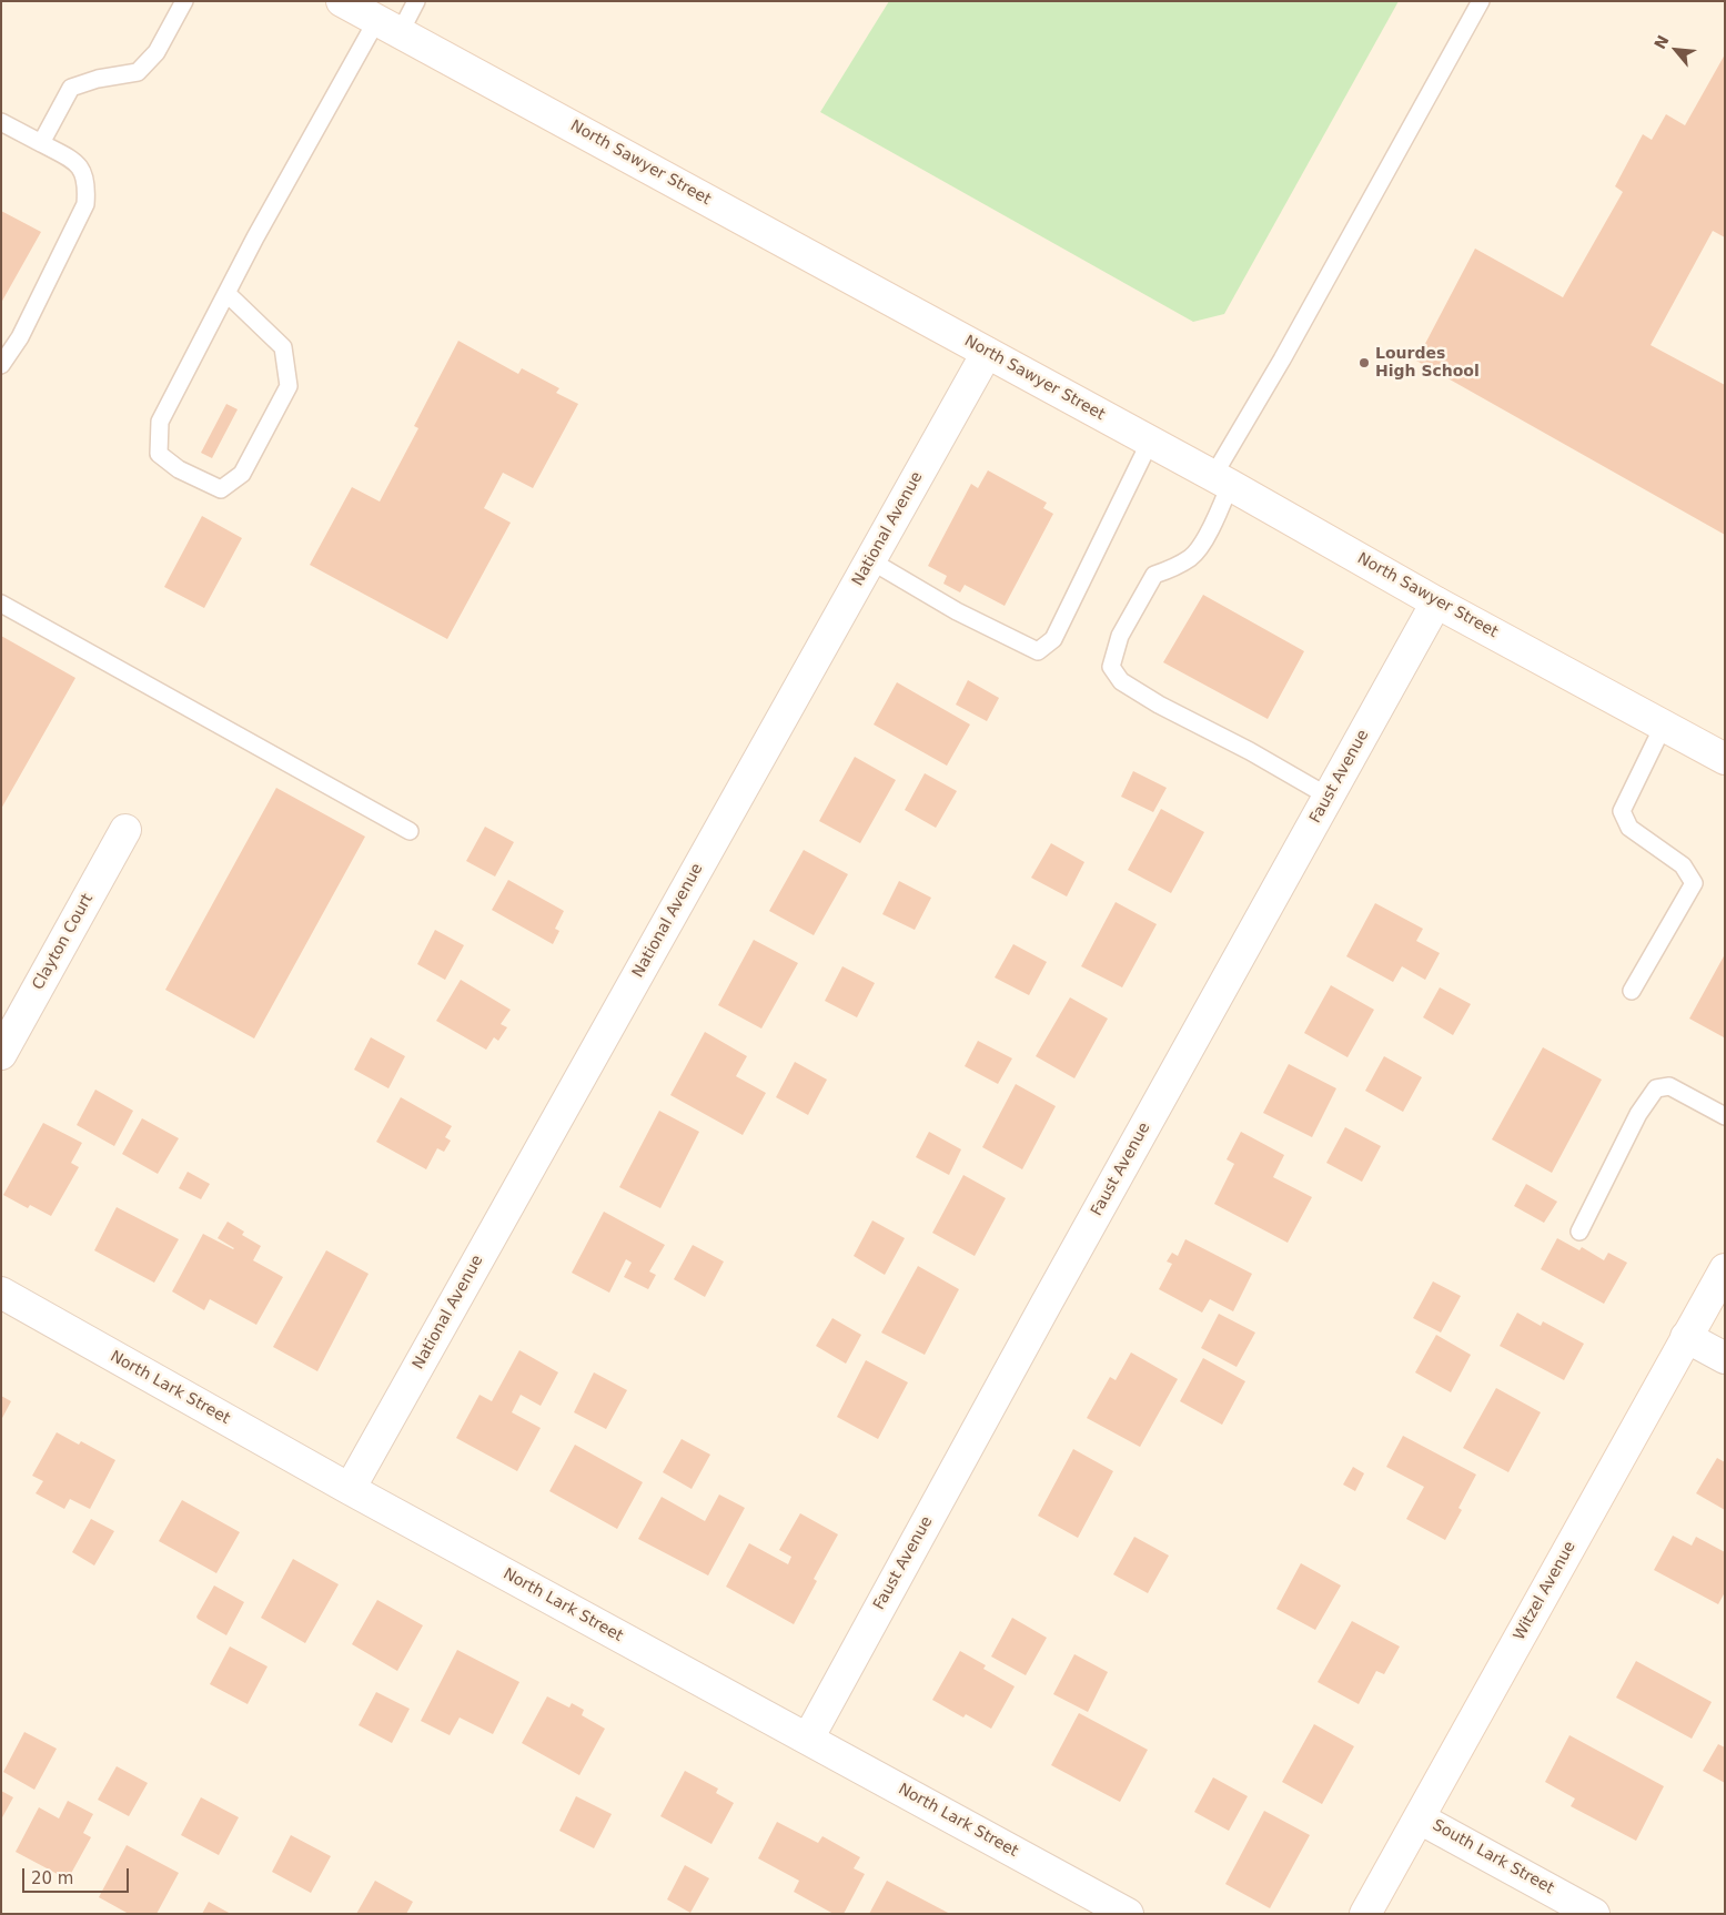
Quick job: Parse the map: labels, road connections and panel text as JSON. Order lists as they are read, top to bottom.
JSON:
{
  "streets": {
    "street": [
      "North Sawyer Street",
      "National Avenue",
      "Faust Avenue",
      "Clayton Court",
      "North Lark Street",
      "Witzel Avenue",
      "South Lark Street"
    ]
  },
  "crossings": [
    ["North Sawyer Street", "National Avenue"],
    ["North Sawyer Street", "Faust Avenue"],
    ["National Avenue", "North Lark Street"],
    ["Faust Avenue", "North Lark Street"],
    ["Witzel Avenue", "South Lark Street"]
  ],
  "places": ["Lourdes High School"],
  "scale_bar": "20 m",
  "north": "top left"
}
